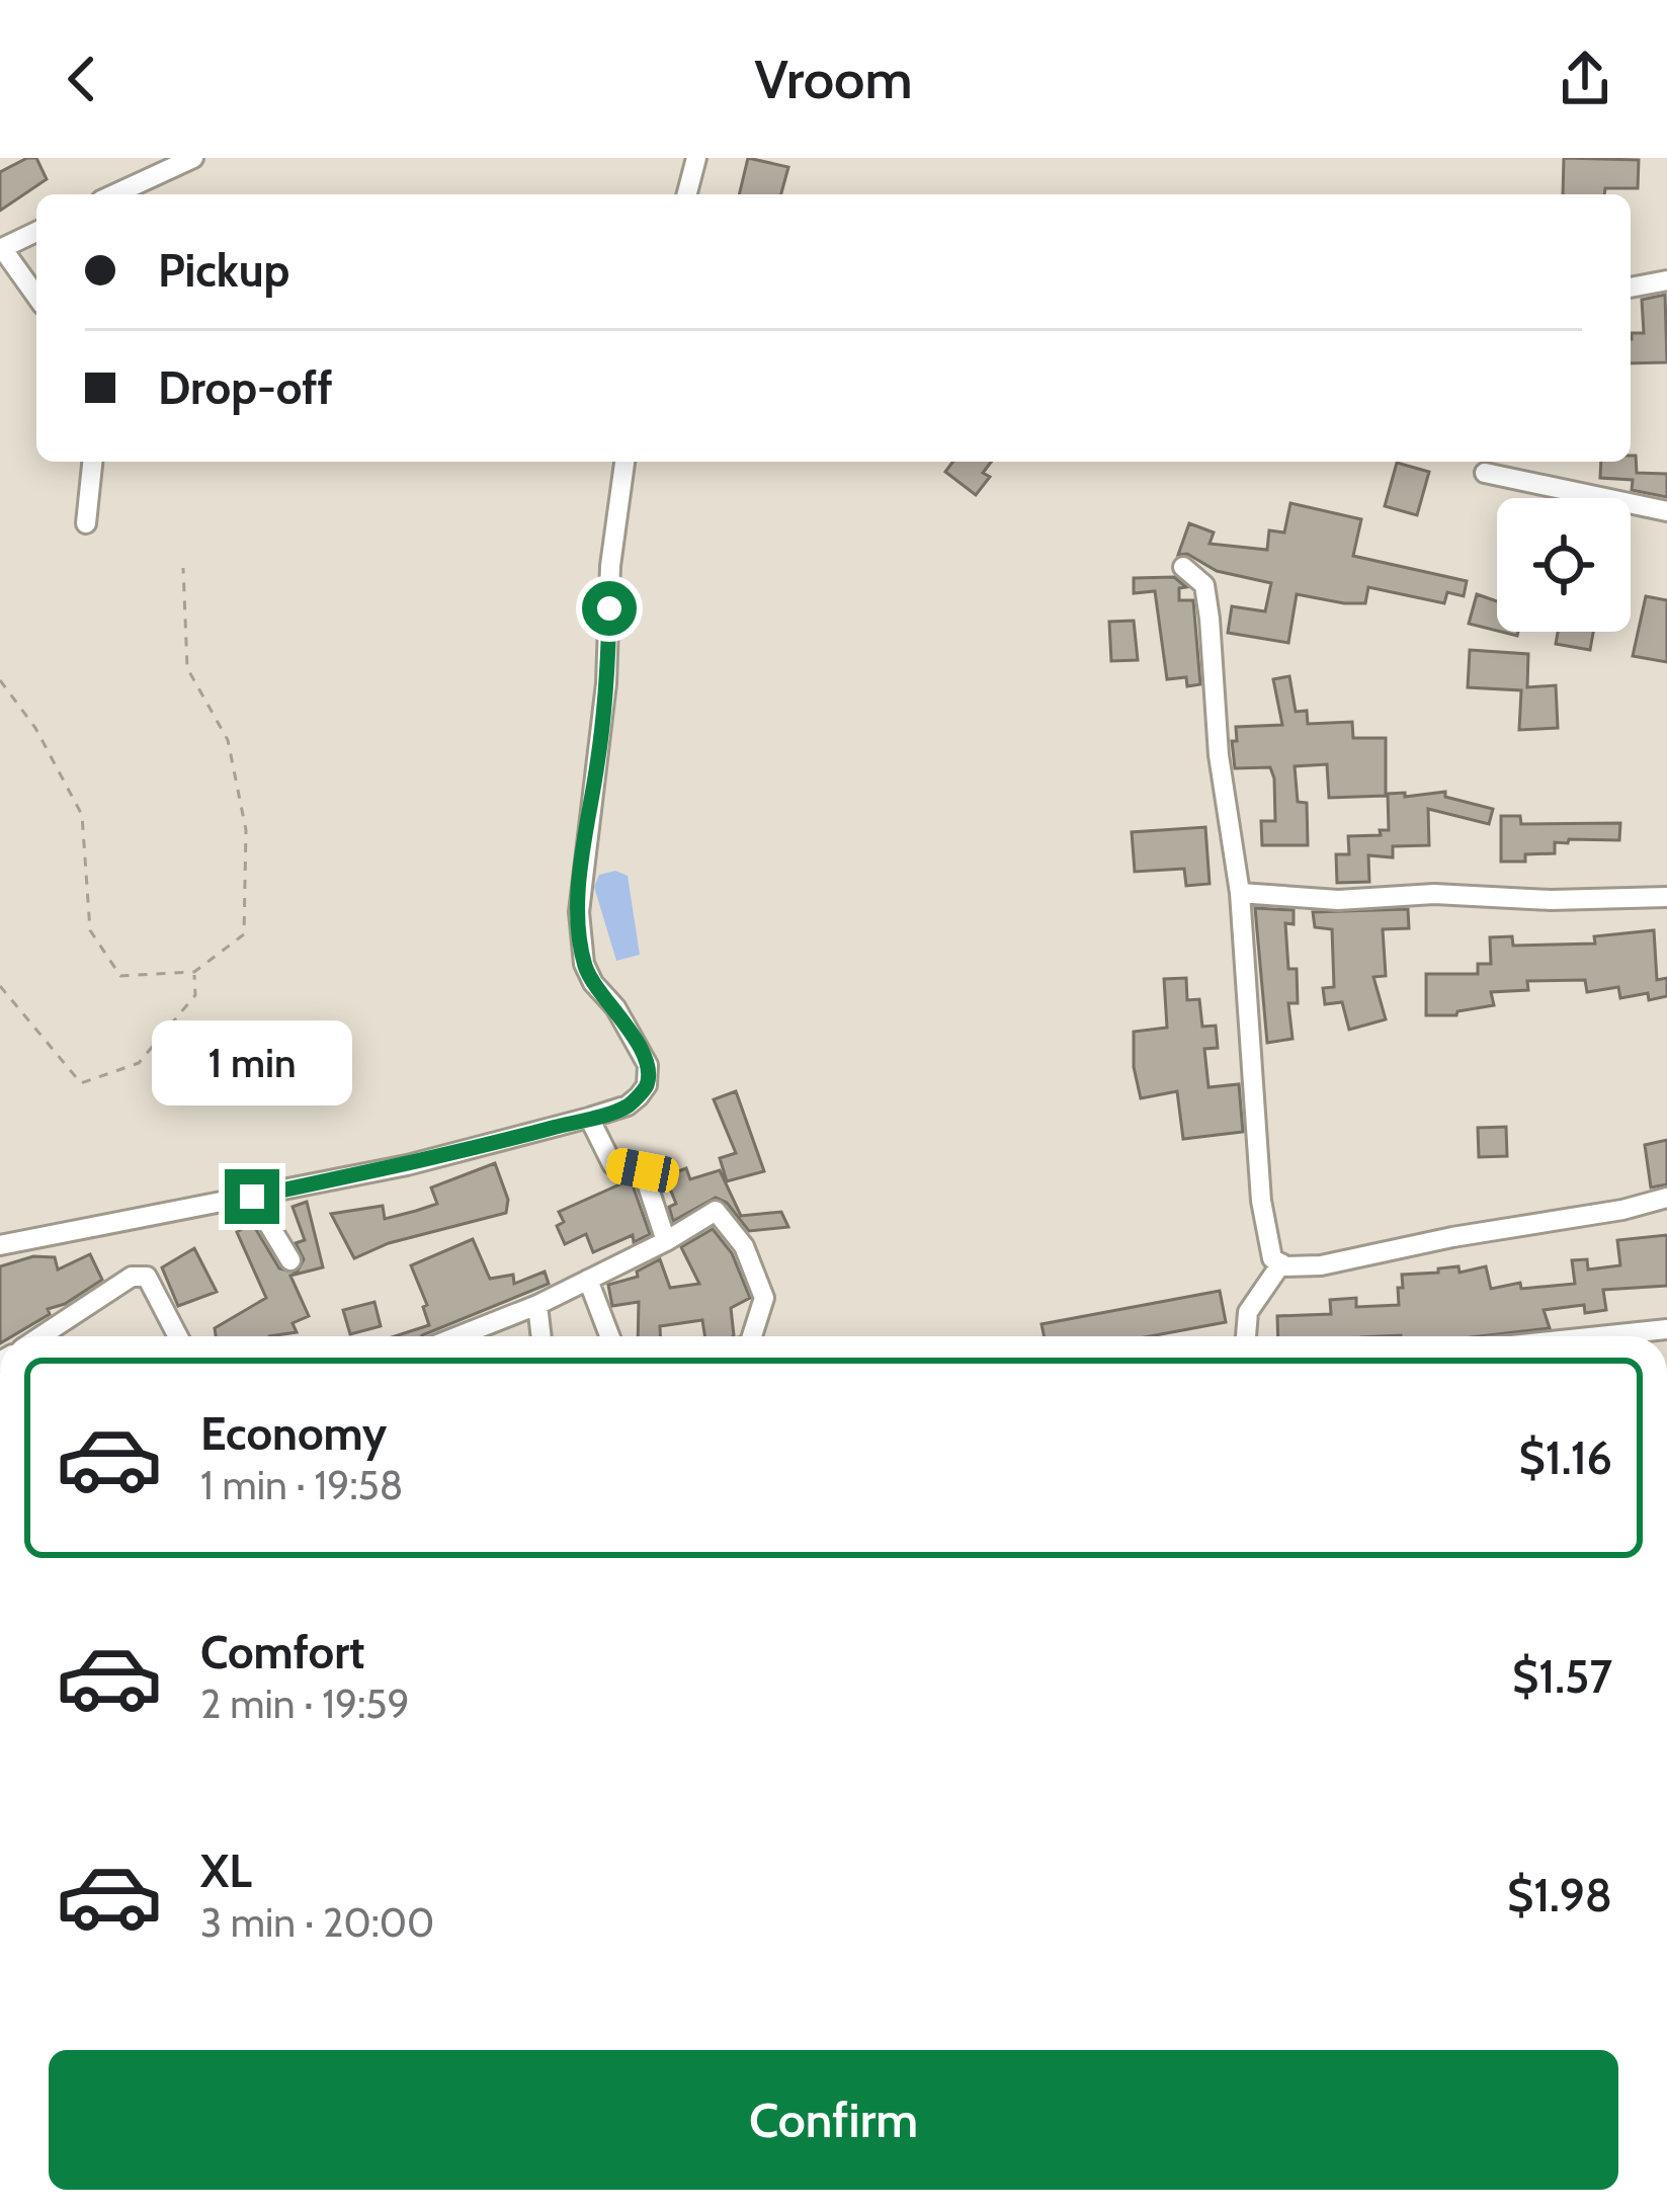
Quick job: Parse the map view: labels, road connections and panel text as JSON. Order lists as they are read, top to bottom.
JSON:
{
  "page": {
    "header": "Vroom",
    "banner": ["Pickup", "Drop-off"],
    "bubble": "1 min",
    "list": [
      {
        "name": "Economy",
        "note": "1 min · 19:58",
        "value": "$1.16"
      },
      {
        "name": "Comfort",
        "note": "2 min · 19:59",
        "value": "$1.57"
      },
      {
        "name": "XL",
        "note": "3 min · 20:00",
        "value": "$1.98"
      }
    ],
    "buttons": "Confirm"
  }
}
